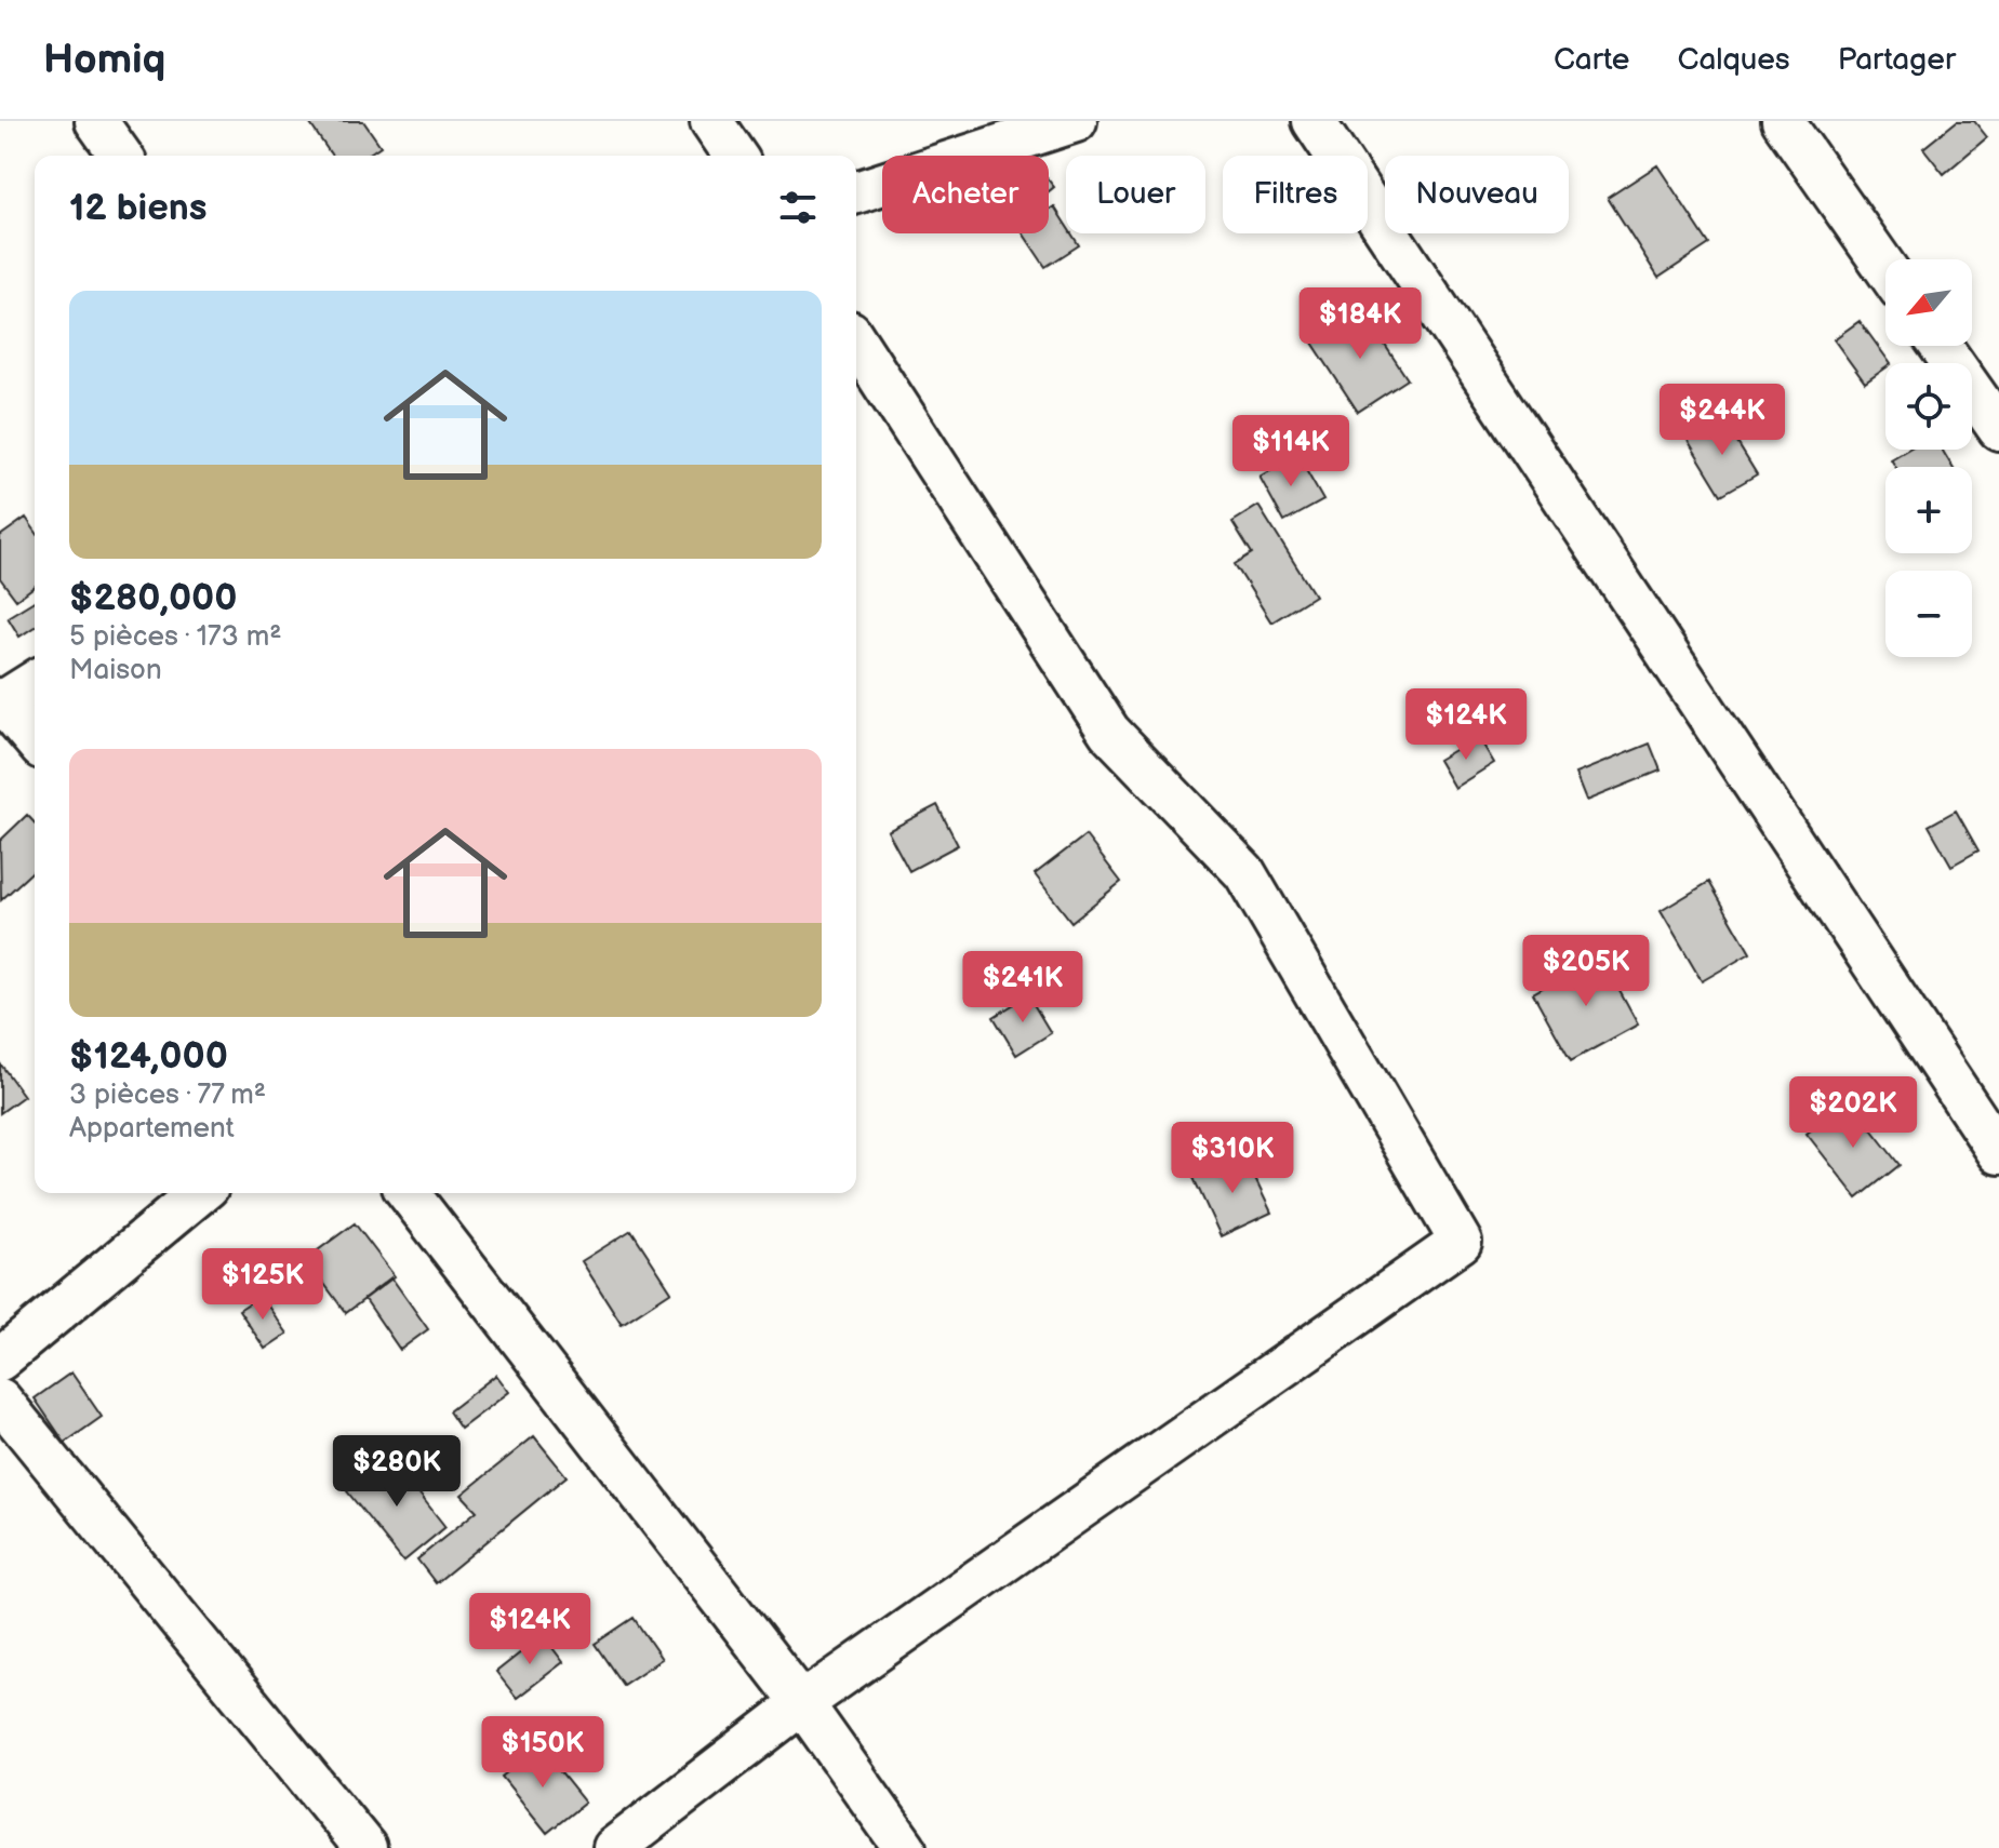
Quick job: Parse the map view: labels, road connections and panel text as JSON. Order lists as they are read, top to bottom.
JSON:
{
  "north": "bottom left",
  "page": {
    "header": "Homiq",
    "nav": ["Carte", "Calques", "Partager"],
    "chip": [
      "Acheter",
      "Louer",
      "Filtres",
      "Nouveau"
    ],
    "heading": "12 biens",
    "map_buttons": ["+", "−"],
    "list": [
      {
        "name": "$280,000",
        "note": "5 pièces · 173 m² · Maison"
      },
      {
        "name": "$124,000",
        "note": "3 pièces · 77 m² · Appartement"
      }
    ],
    "price": [
      "$184K",
      "$244K",
      "$114K",
      "$124K",
      "$205K",
      "$241K",
      "$202K",
      "$310K",
      "$125K",
      "$280K",
      "$124K",
      "$150K"
    ]
  }
}
